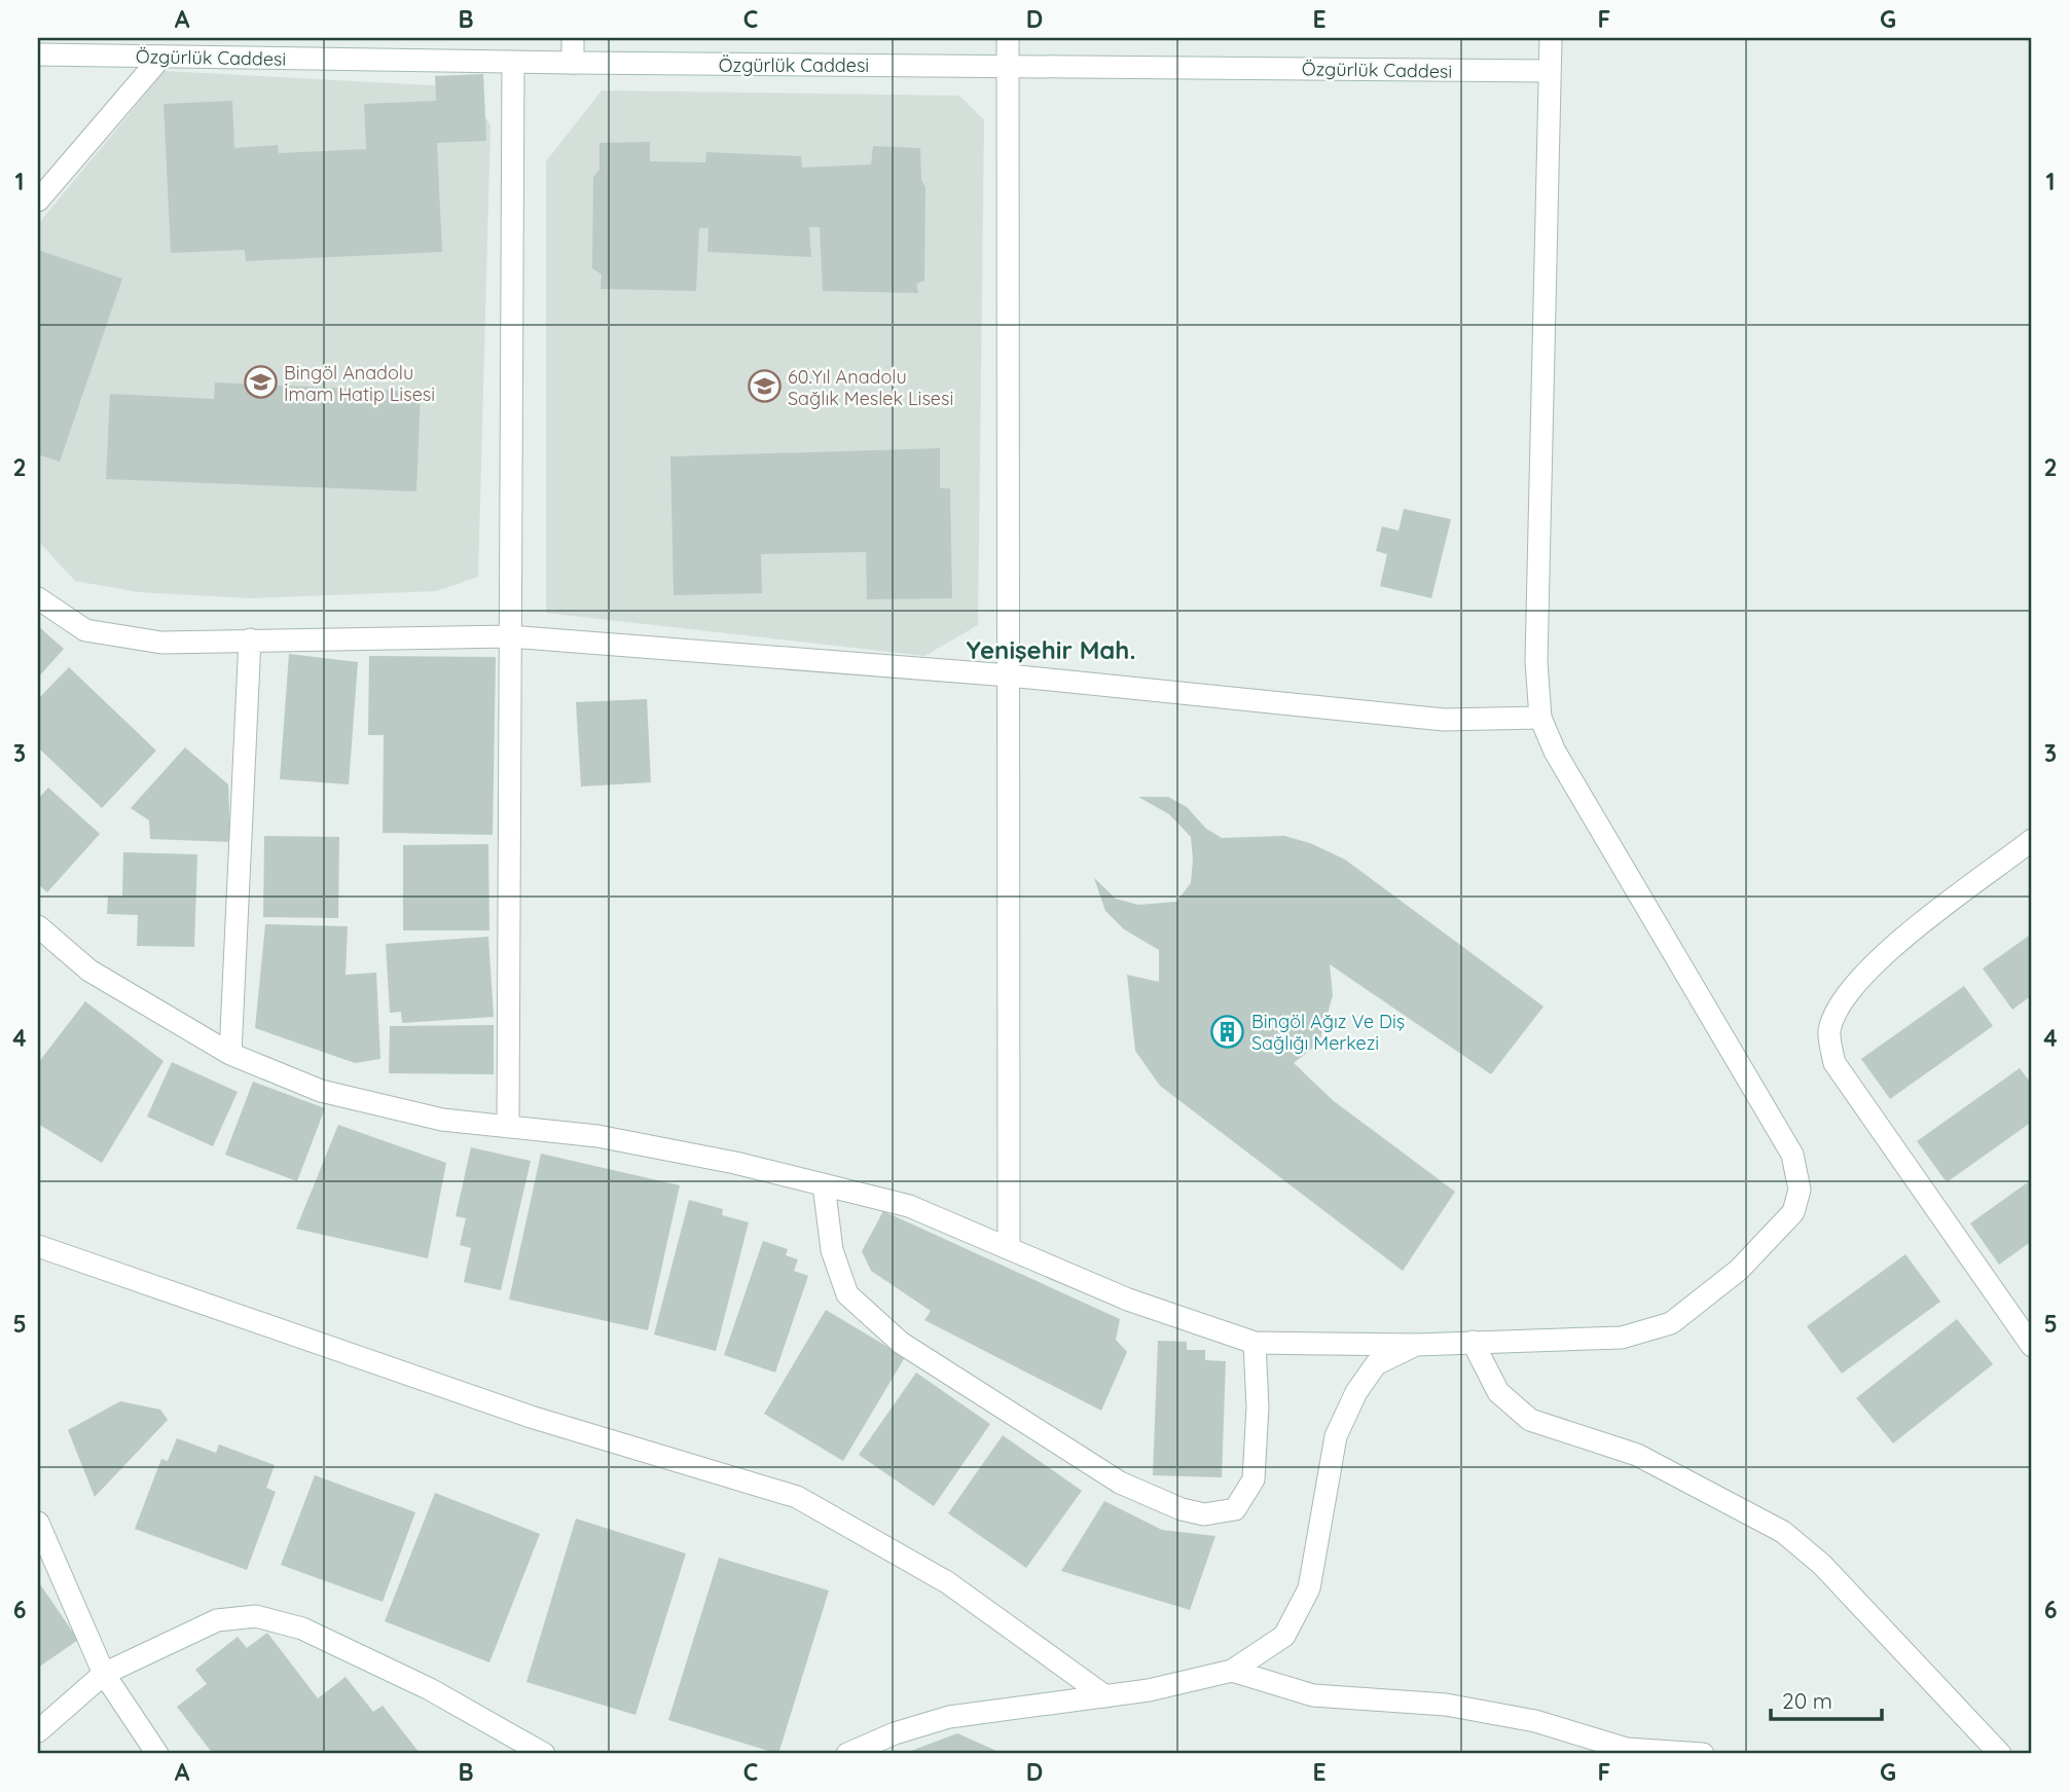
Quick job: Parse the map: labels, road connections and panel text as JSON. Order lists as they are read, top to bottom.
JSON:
{
  "streets": {
    "street": ["Özgürlük Caddesi"]
  },
  "districts": ["Yenişehir Mah."],
  "places": {
    "school or university": ["Bingöl Anadolu İmam Hatip Lisesi", "60.Yıl Anadolu Sağlık Meslek Lisesi"],
    "building": ["Bingöl Ağız Ve Diş Sağlığı Merkezi"]
  },
  "scale_bar": "20 m",
  "grid": {
    "columns": [
      "A",
      "B",
      "C",
      "D",
      "E",
      "F",
      "G"
    ],
    "rows": [
      "1",
      "2",
      "3",
      "4",
      "5",
      "6"
    ]
  }
}
